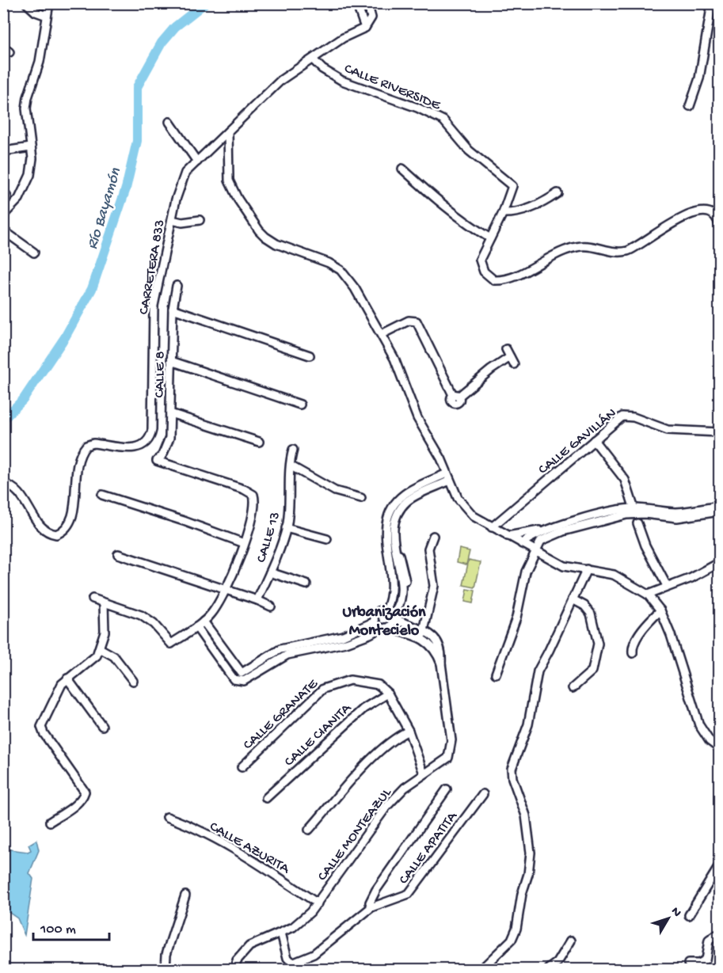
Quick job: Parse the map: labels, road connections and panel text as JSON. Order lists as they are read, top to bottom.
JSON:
{
  "streets": {
    "street": [
      "CALLE RIVERSIDE",
      "CARRETERA 833",
      "CALLE 8",
      "CALLE GAVILLÁN",
      "CALLE 13",
      "CALLE GRANATE",
      "CALLE CIANITA",
      "CALLE MONTEAZUL",
      "CALLE AZURITA",
      "CALLE APATITA"
    ]
  },
  "crossings": [
    ["CALLE RIVERSIDE", "CARRETERA 833"],
    ["CALLE GRANATE", "CALLE CIANITA"],
    ["CALLE MONTEAZUL", "CALLE AZURITA"],
    ["CALLE MONTEAZUL", "CALLE APATITA"]
  ],
  "districts": ["Urbanización Montecielo"],
  "water": ["Río Bayamón"],
  "scale_bar": "100 m",
  "north": "top right"
}
